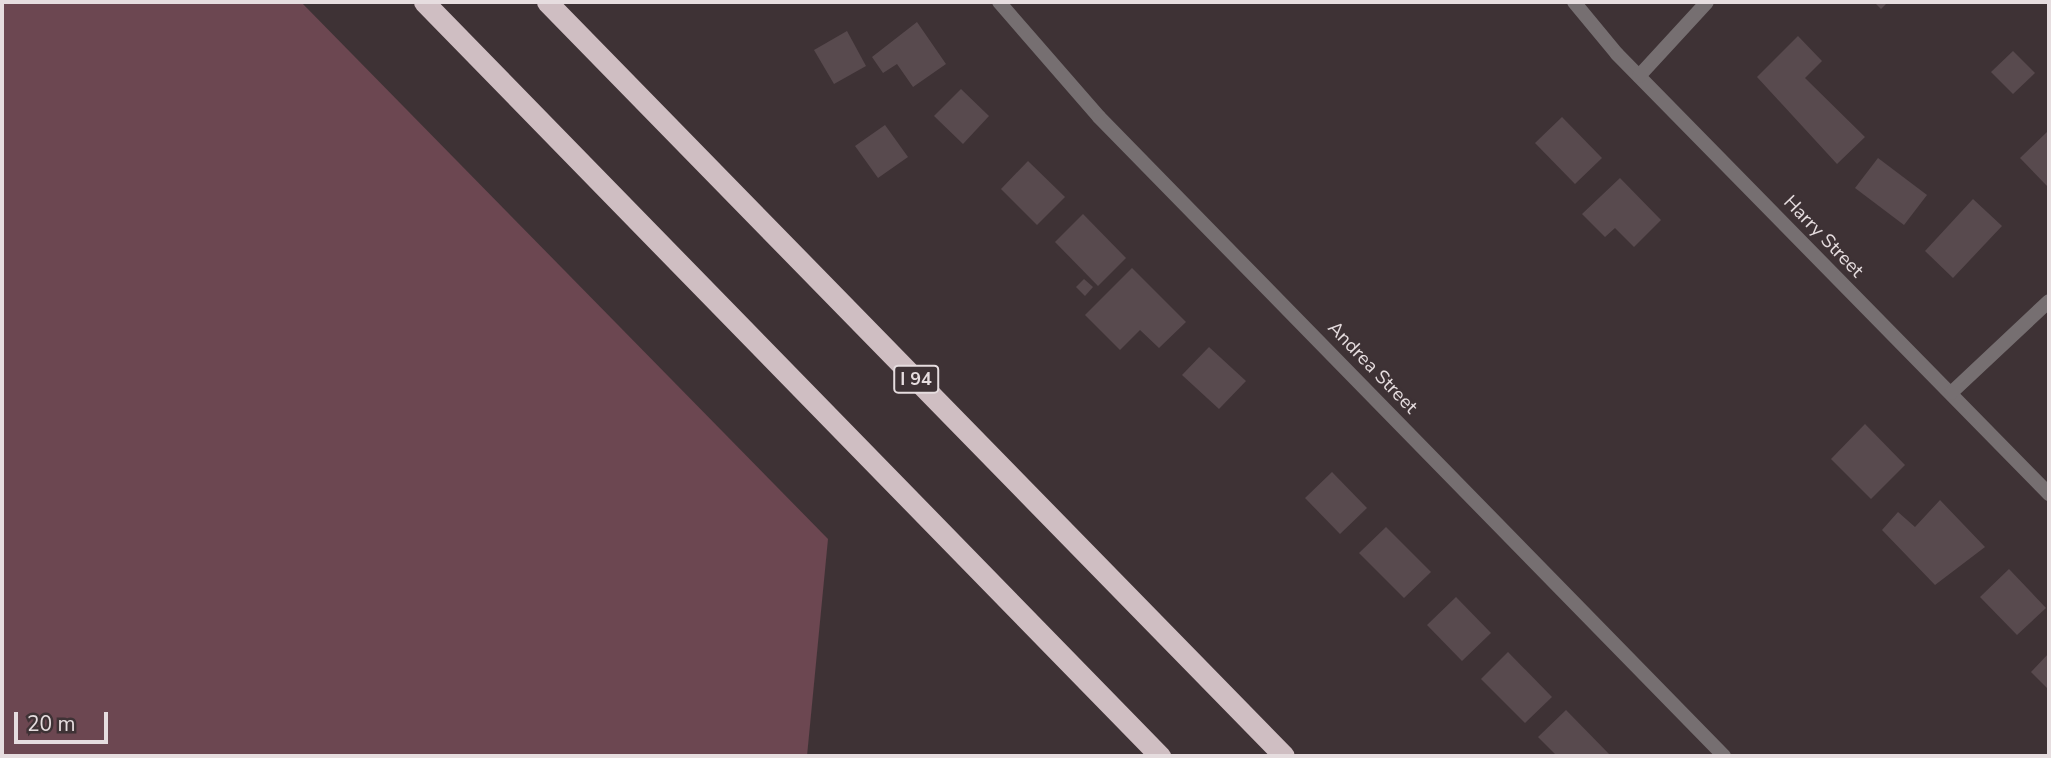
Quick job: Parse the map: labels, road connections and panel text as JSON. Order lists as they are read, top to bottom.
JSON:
{
  "streets": {
    "highway": ["I 94"],
    "street": ["Harry Street", "Andrea Street"]
  },
  "scale_bar": "20 m"
}
